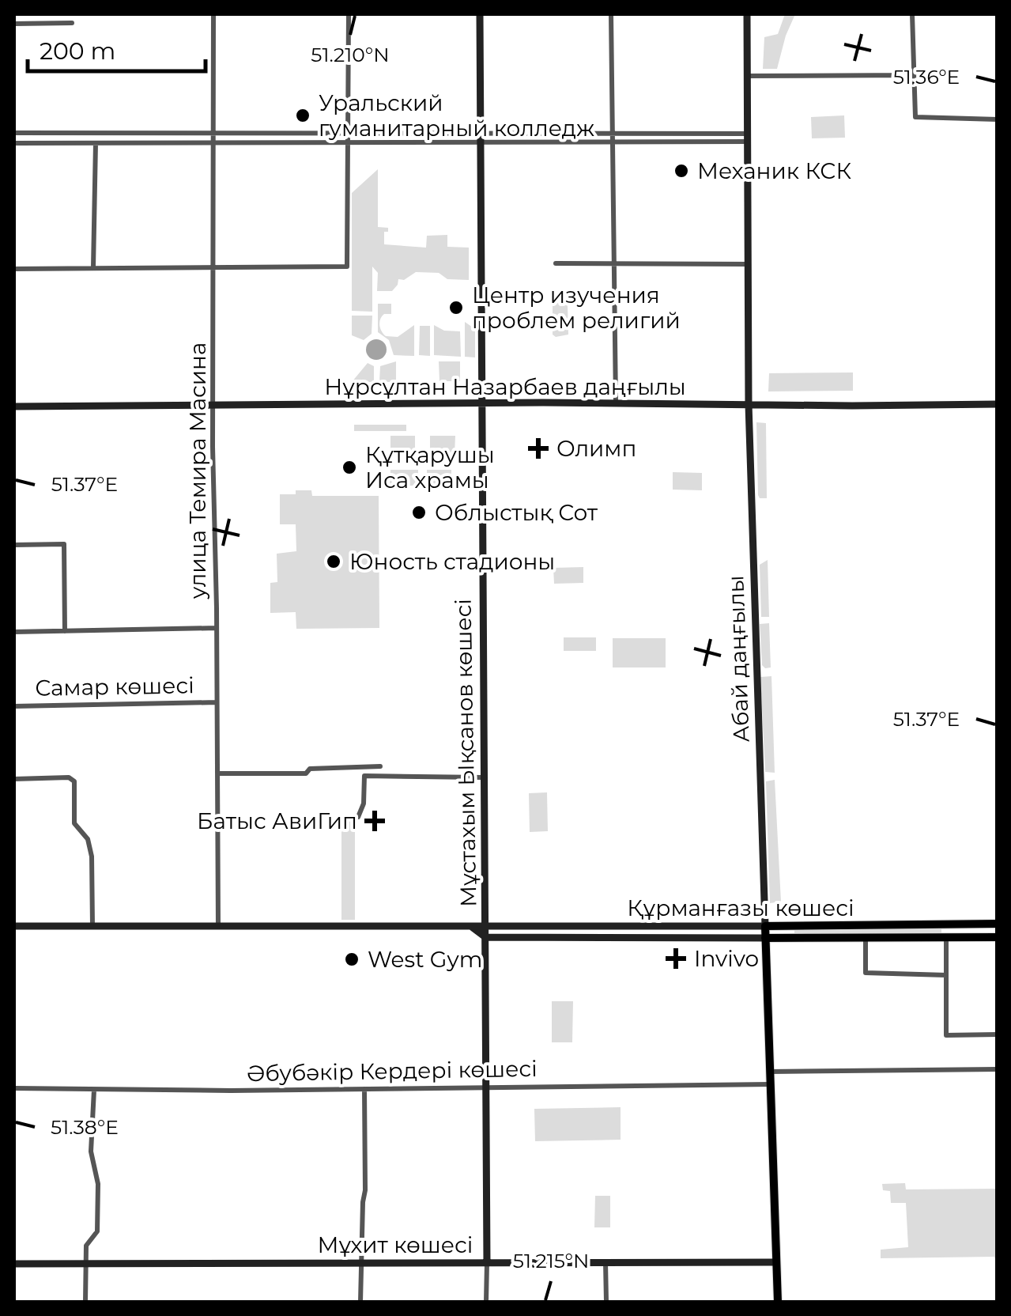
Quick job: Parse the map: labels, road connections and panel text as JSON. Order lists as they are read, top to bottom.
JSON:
{
  "streets": {
    "main road": ["Абай даңғылы", "Құрманғазы көшесі"],
    "street": [
      "Нұрсұлтан Назарбаев даңғылы",
      "улица Темира Масина",
      "Самар көшесі",
      "Мұстахым Ықсанов көшесі",
      "Әбубәкір Кердері көшесі",
      "Мұхит көшесі"
    ]
  },
  "crossings": [
    ["Нұрсұлтан Назарбаев даңғылы", "улица Темира Масина"],
    ["Нұрсұлтан Назарбаев даңғылы", "Абай даңғылы"],
    ["Нұрсұлтан Назарбаев даңғылы", "Мұстахым Ықсанов көшесі"],
    ["улица Темира Масина", "Самар көшесі"],
    ["улица Темира Масина", "Құрманғазы көшесі"],
    ["Абай даңғылы", "Құрманғазы көшесі"],
    ["Абай даңғылы", "Әбубәкір Кердері көшесі"],
    ["Абай даңғылы", "Мұхит көшесі"],
    ["Мұстахым Ықсанов көшесі", "Құрманғазы көшесі"],
    ["Мұстахым Ықсанов көшесі", "Әбубәкір Кердері көшесі"],
    ["Мұстахым Ықсанов көшесі", "Мұхит көшесі"]
  ],
  "places": {
    "other": [
      "Уральский гуманитарный колледж",
      "Механик КСК",
      "Центр изучения проблем религий",
      "Құтқарушы Иса храмы",
      "Облыстық Сот",
      "Юность стадионы",
      "West Gym"
    ],
    "health": ["Олимп", "Батыс АвиГип", "Invivo"]
  },
  "scale_bar": "200 m",
  "coordinates": [
    "51.210°N",
    "51.36°E",
    "51.37°E",
    "51.38°E",
    "51.215°N"
  ]
}
